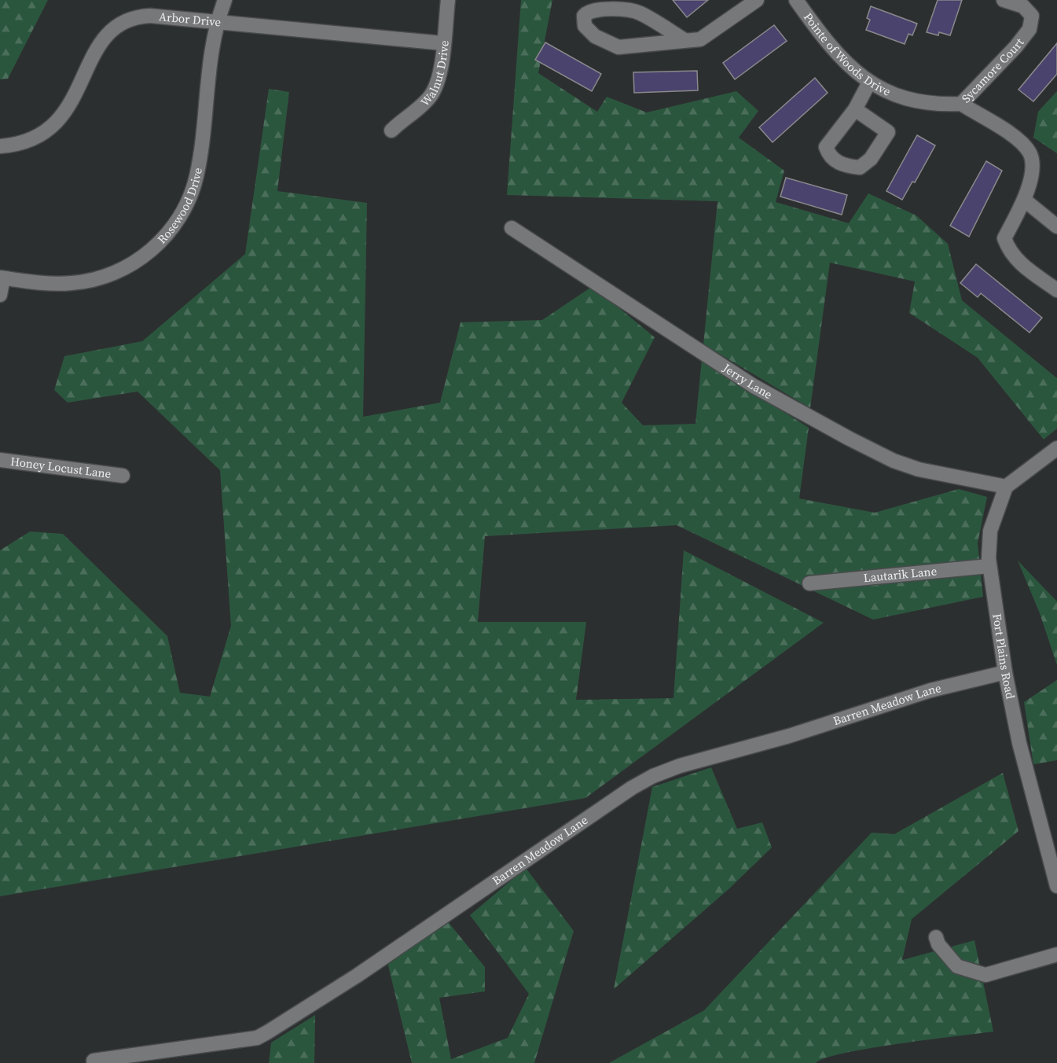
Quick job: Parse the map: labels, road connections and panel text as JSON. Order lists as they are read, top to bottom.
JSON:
{
  "streets": {
    "street": [
      "Arbor Drive",
      "Pointe of Woods Drive",
      "Sycamore Court",
      "Walnut Drive",
      "Rosewood Drive",
      "Jerry Lane",
      "Honey Locust Lane",
      "Lautarik Lane",
      "Fort Plains Road",
      "Barren Meadow Lane"
    ]
  },
  "crossings": [
    ["Arbor Drive", "Walnut Drive"],
    ["Arbor Drive", "Rosewood Drive"],
    ["Pointe of Woods Drive", "Sycamore Court"],
    ["Jerry Lane", "Fort Plains Road"],
    ["Lautarik Lane", "Fort Plains Road"],
    ["Fort Plains Road", "Barren Meadow Lane"]
  ]
}
